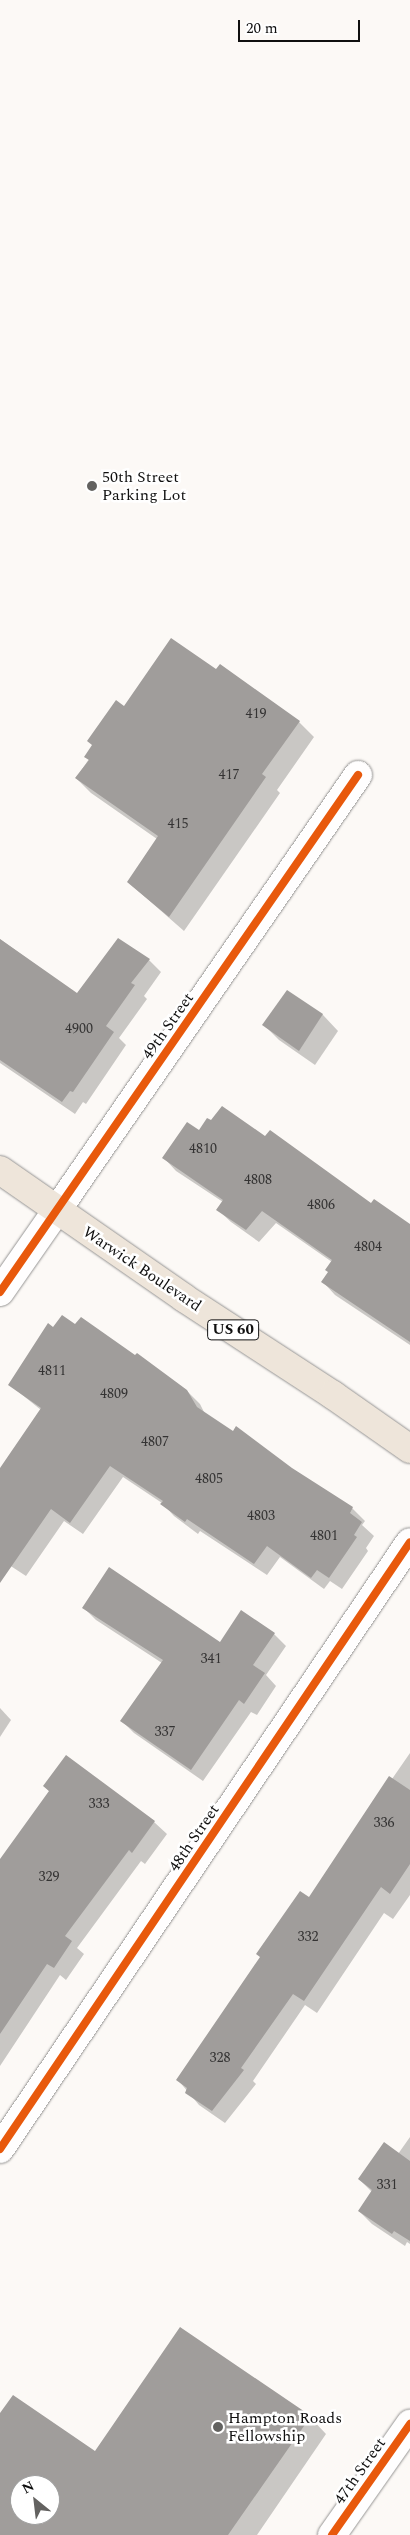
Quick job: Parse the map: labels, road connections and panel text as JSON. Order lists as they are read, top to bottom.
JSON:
{
  "streets": {
    "main road": ["Warwick Boulevard", "US 60"],
    "street": ["49th Street", "48th Street", "47th Street"]
  },
  "crossings": [
    ["49th Street", "Warwick Boulevard"]
  ],
  "places": ["50th Street Parking Lot", "Hampton Roads Fellowship"],
  "house_numbers": [
    "419",
    "417",
    "415",
    "4900",
    "4810",
    "4808",
    "4806",
    "4804",
    "4811",
    "4809",
    "4807",
    "4805",
    "4803",
    "4801",
    "341",
    "337",
    "333",
    "336",
    "329",
    "332",
    "328",
    "331"
  ],
  "scale_bar": "20 m",
  "north": "top left"
}
